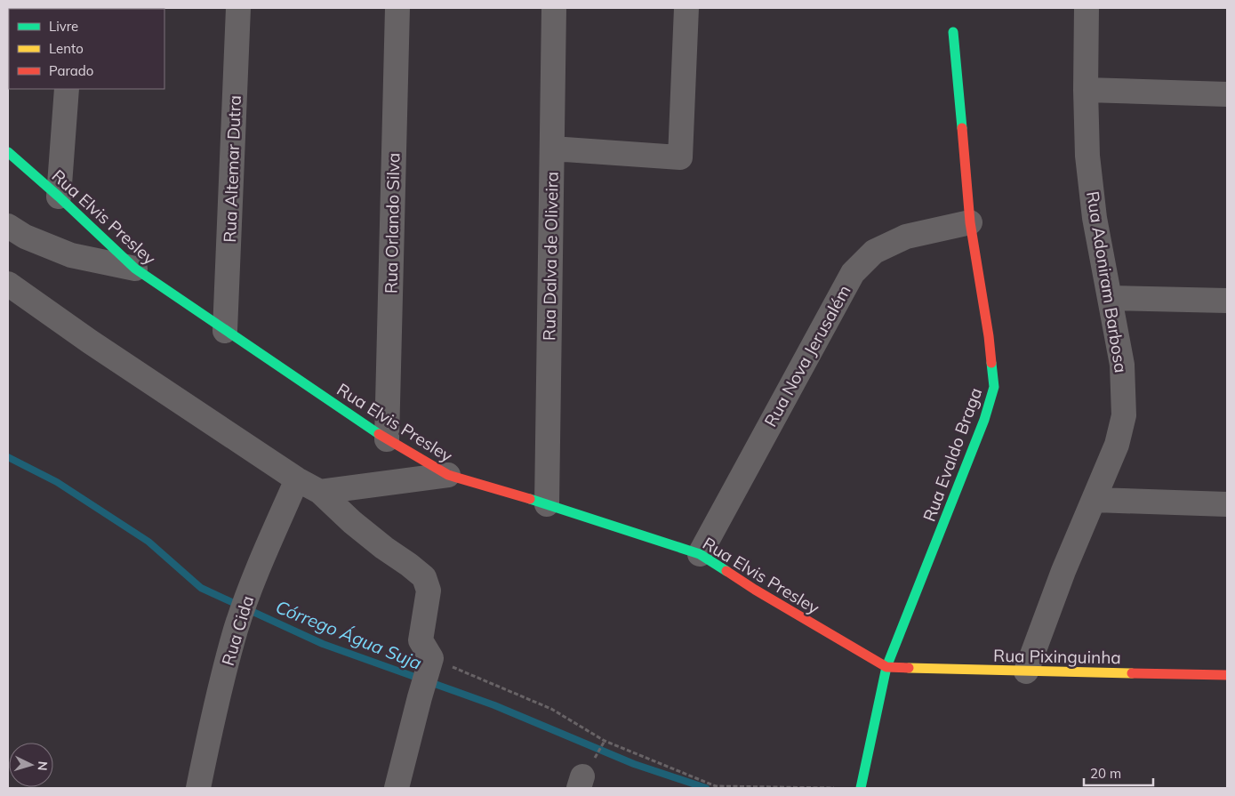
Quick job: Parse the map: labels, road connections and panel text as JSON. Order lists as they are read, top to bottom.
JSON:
{
  "streets": {
    "street": [
      "Rua Altemar Dutra",
      "Rua Elvis Presley",
      "Rua Orlando Silva",
      "Rua Dalva de Oliveira",
      "Rua Adoniram Barbosa",
      "Rua Nova Jerusalém",
      "Rua Evaldo Braga",
      "Rua Cida",
      "Rua Pixinguinha"
    ]
  },
  "crossings": [
    ["Rua Altemar Dutra", "Rua Elvis Presley"],
    ["Rua Elvis Presley", "Rua Orlando Silva"],
    ["Rua Elvis Presley", "Rua Dalva de Oliveira"],
    ["Rua Elvis Presley", "Rua Nova Jerusalém"],
    ["Rua Elvis Presley", "Rua Evaldo Braga"],
    ["Rua Elvis Presley", "Rua Pixinguinha"],
    ["Rua Adoniram Barbosa", "Rua Pixinguinha"],
    ["Rua Nova Jerusalém", "Rua Evaldo Braga"],
    ["Rua Evaldo Braga", "Rua Pixinguinha"]
  ],
  "water": ["Córrego Água Suja"],
  "legend": ["Livre", "Lento", "Parado"],
  "scale_bar": "20 m",
  "north": "right"
}
